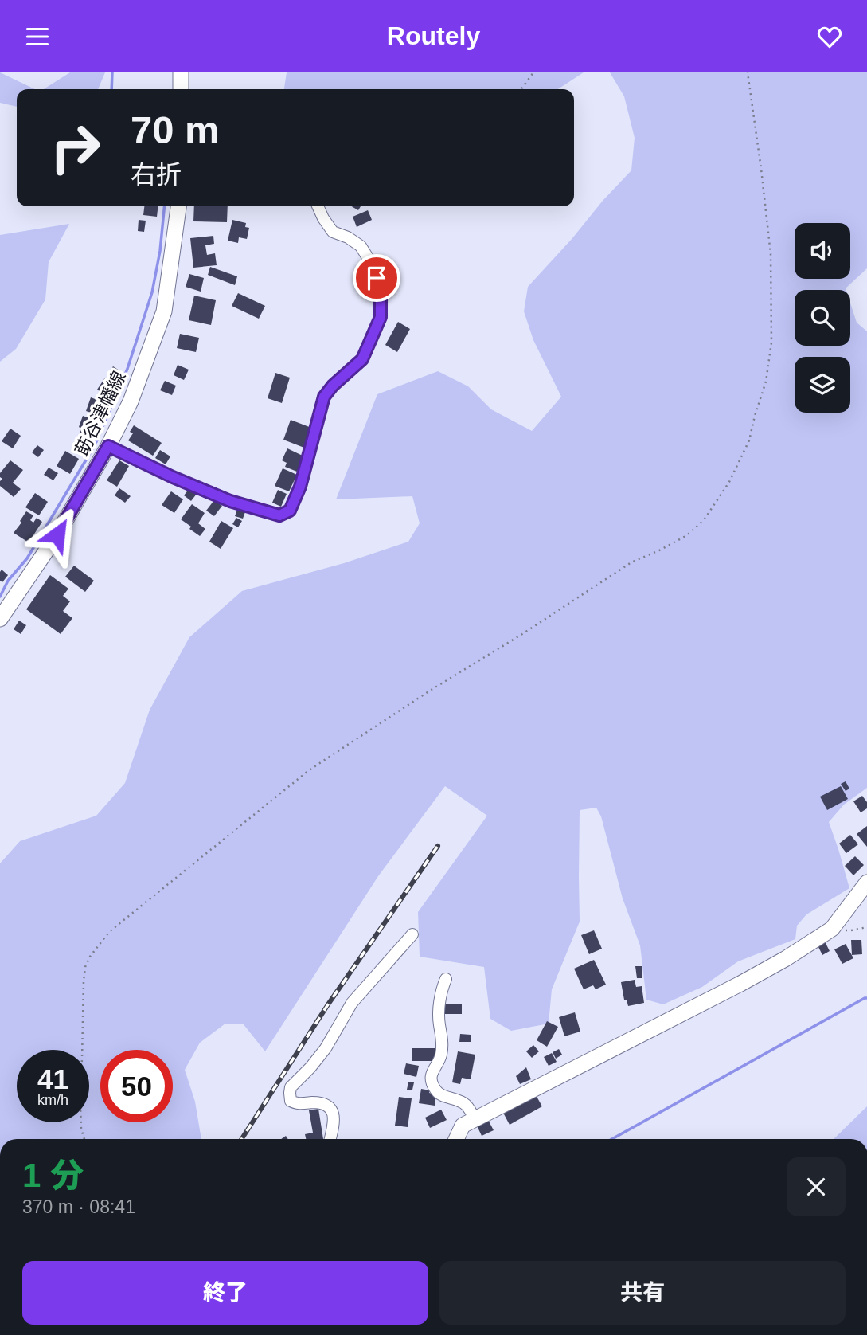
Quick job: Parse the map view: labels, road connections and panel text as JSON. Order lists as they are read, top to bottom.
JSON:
{
  "streets": {
    "street": ["莇谷津幡線"]
  },
  "page": {
    "header": "Routely",
    "turn": ["70 m", "右折"],
    "speed": "41 km/h",
    "limit": "50",
    "heading": ["1 分", "370 m · 08:41"],
    "buttons": ["終了", "共有"]
  }
}
